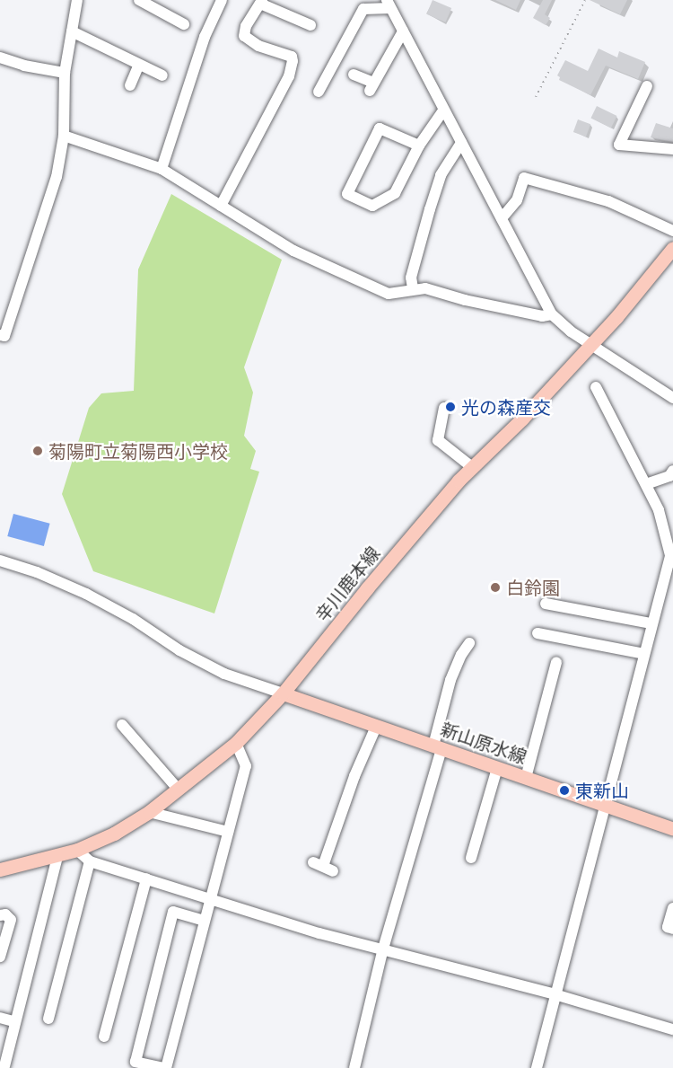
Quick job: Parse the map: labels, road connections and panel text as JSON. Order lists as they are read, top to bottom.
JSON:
{
  "streets": {
    "main road": ["辛川鹿本線", "新山原水線"]
  },
  "crossings": [
    ["辛川鹿本線", "新山原水線"]
  ],
  "places": [
    "光の森産交",
    "菊陽町立菊陽西小学校",
    "白鈴園",
    "東新山"
  ]
}
